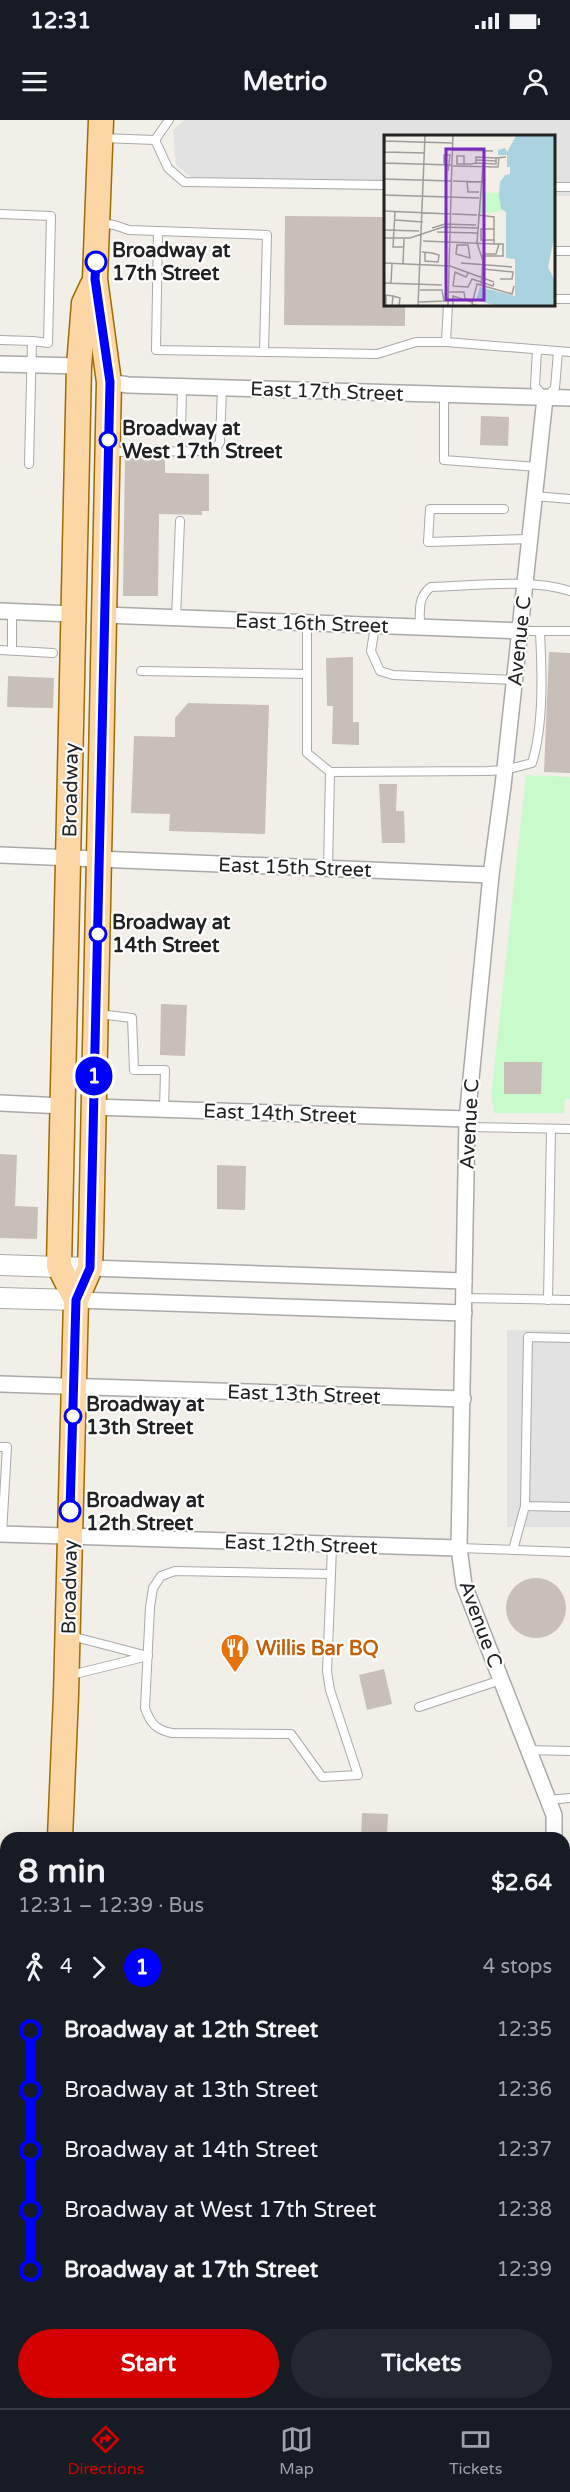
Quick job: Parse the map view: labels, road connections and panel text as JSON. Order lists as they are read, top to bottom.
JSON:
{
  "streets": {
    "main road": ["Broadway"],
    "street": [
      "East 17th Street",
      "East 16th Street",
      "Avenue C",
      "East 15th Street",
      "East 14th Street",
      "East 13th Street",
      "East 12th Street"
    ]
  },
  "crossings": [
    ["East 17th Street", "Avenue C"],
    ["East 17th Street", "Broadway"],
    ["East 16th Street", "Avenue C"],
    ["East 16th Street", "Broadway"],
    ["Avenue C", "East 15th Street"],
    ["Avenue C", "East 14th Street"],
    ["Avenue C", "East 13th Street"],
    ["Avenue C", "East 12th Street"],
    ["Broadway", "East 15th Street"],
    ["Broadway", "East 14th Street"],
    ["Broadway", "East 13th Street"],
    ["Broadway", "East 12th Street"]
  ],
  "places": {
    "other": [
      "Broadway at 17th Street",
      "Broadway at West 17th Street",
      "Broadway at 14th Street",
      "Broadway at 13th Street",
      "Broadway at 12th Street"
    ],
    "restaurant": ["Willis Bar BQ"]
  },
  "lines": ["bus line 1"],
  "page": {
    "status": "12:31",
    "header": "Metrio",
    "on_map": "1",
    "heading": ["8 min", "12:31 – 12:39 · Bus", "$2.64"],
    "legs": ["4", "1", "4 stops"],
    "list": [
      {
        "name": "Broadway at 12th Street",
        "value": "12:35"
      },
      {
        "name": "Broadway at 13th Street",
        "value": "12:36"
      },
      {
        "name": "Broadway at 14th Street",
        "value": "12:37"
      },
      {
        "name": "Broadway at West 17th Street",
        "value": "12:38"
      },
      {
        "name": "Broadway at 17th Street",
        "value": "12:39"
      }
    ],
    "buttons": ["Start", "Tickets"],
    "tabs": ["Directions", "Map", "Tickets"]
  }
}
